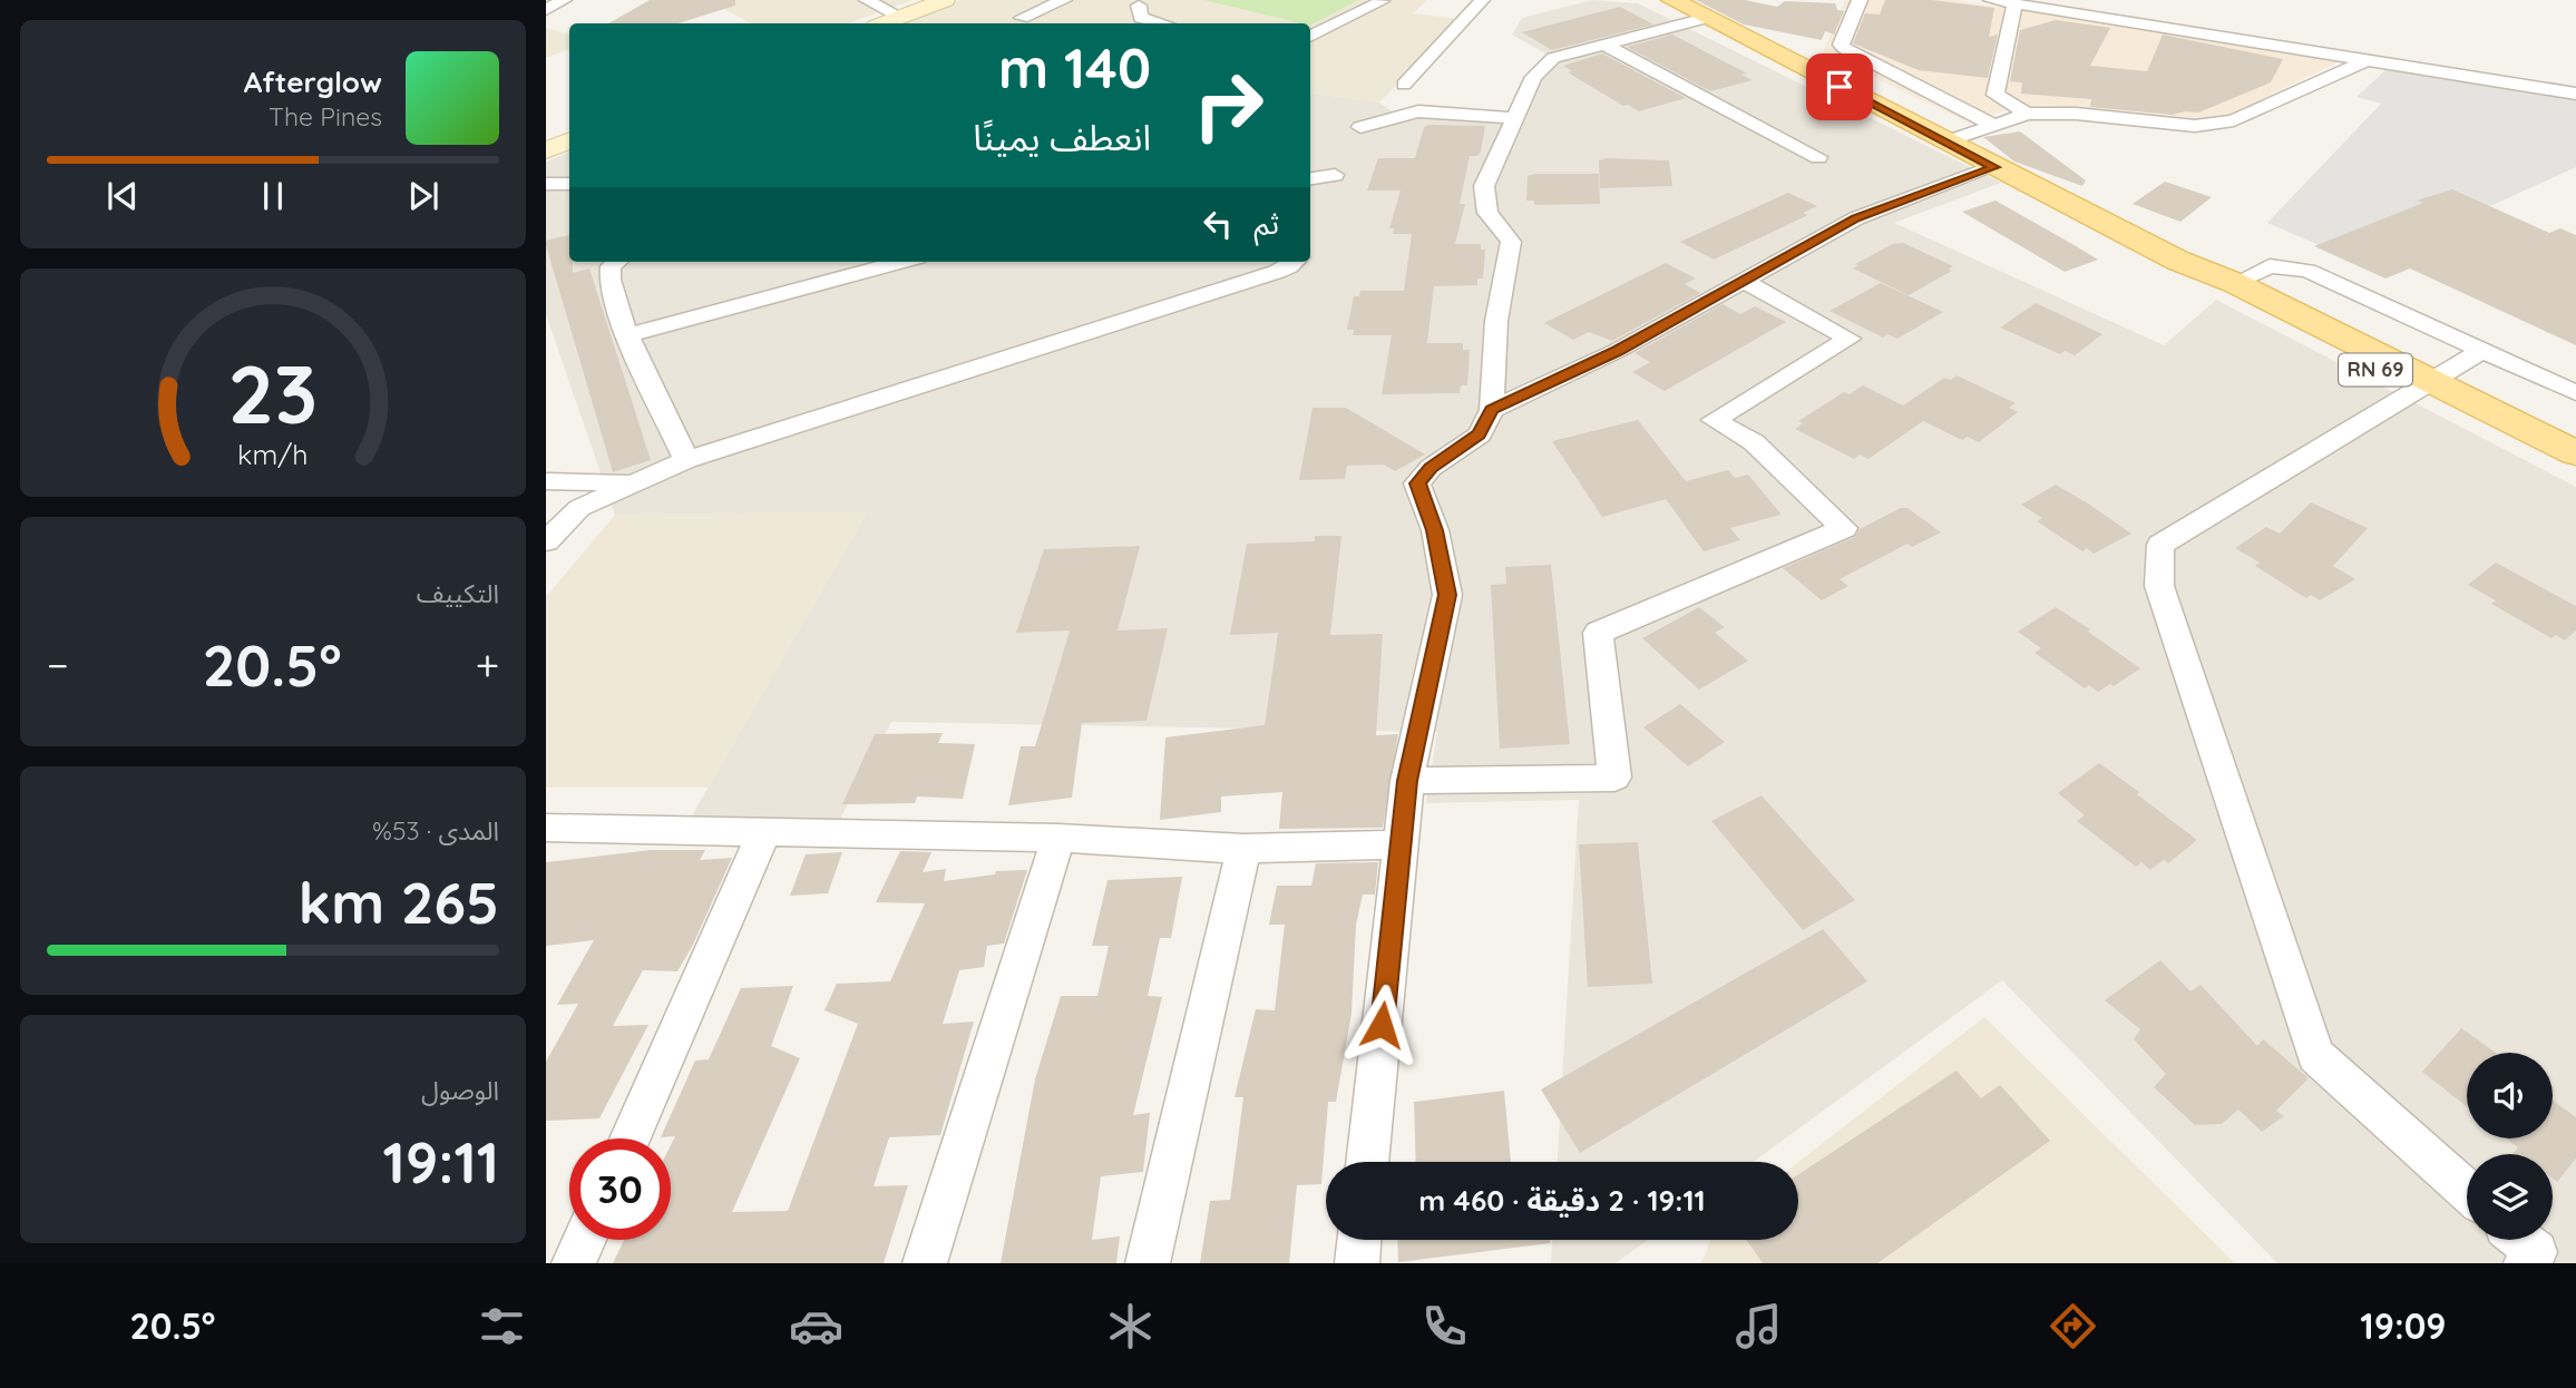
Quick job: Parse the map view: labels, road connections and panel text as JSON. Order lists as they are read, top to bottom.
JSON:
{
  "streets": {
    "main road": ["RN 69"]
  },
  "page": {
    "turn": ["140 m", "انعطف يمينًا"],
    "song": ["Afterglow", "The Pines"],
    "then": "ثم",
    "tile": [
      "التكييف",
      ["المدى · 53%", "265 km"],
      ["الوصول", "19:11"]
    ],
    "heat": ["−", "20.5°", "+"],
    "limit": "30",
    "trip": "19:11 · 2 دقيقة · 460 m",
    "tabs": ["19:09", "20.5°"],
    "gauge": ["23", "km/h"]
  }
}
